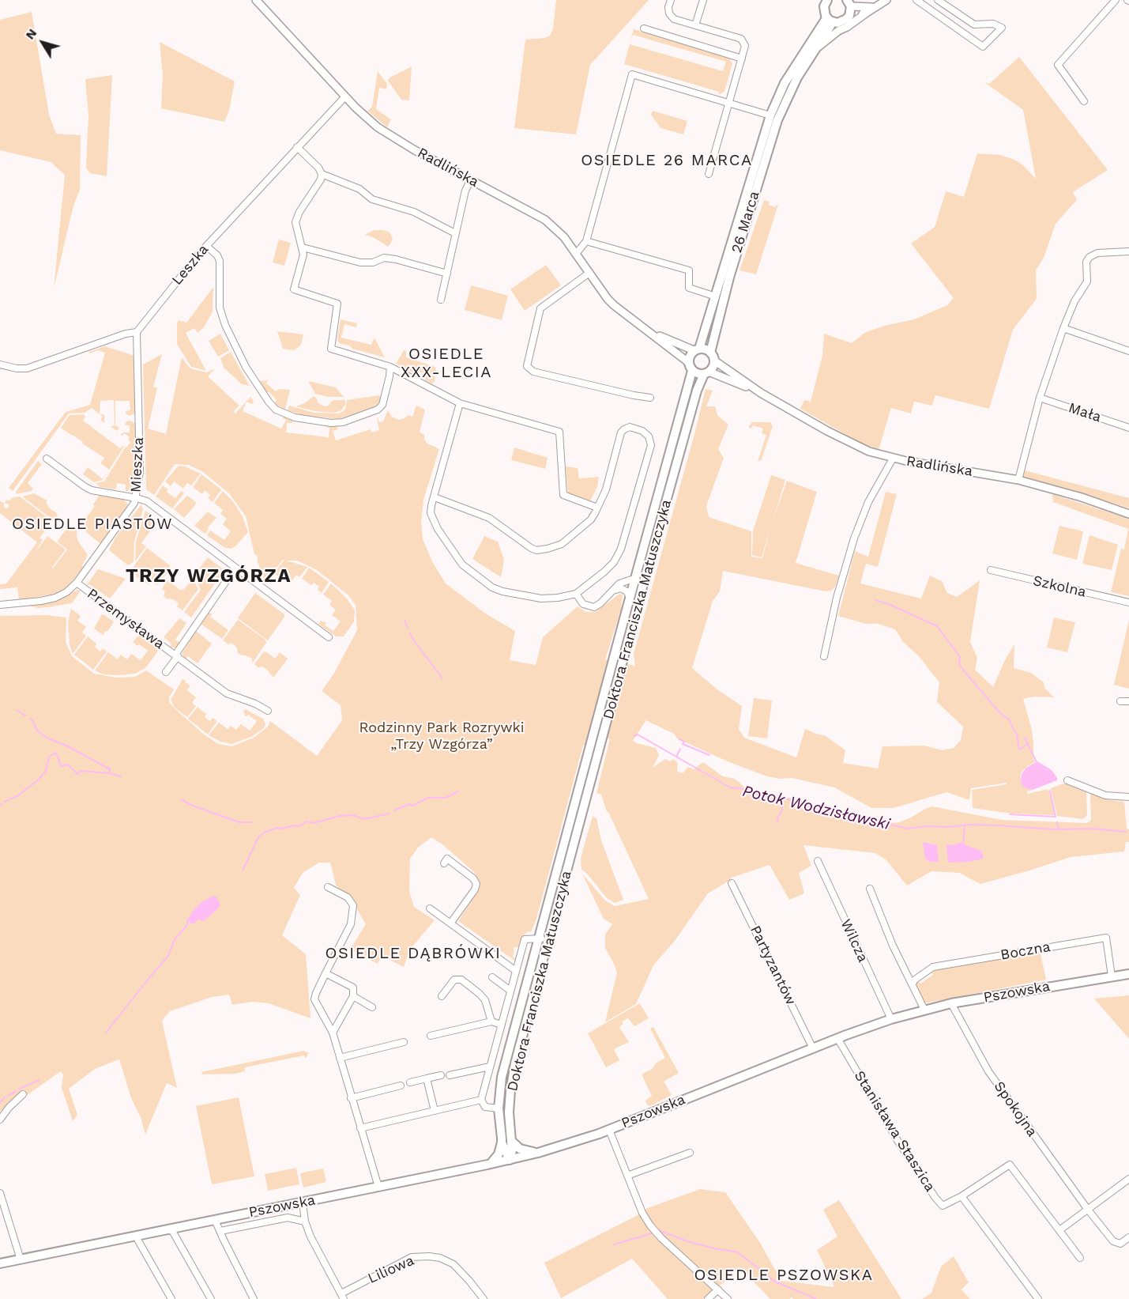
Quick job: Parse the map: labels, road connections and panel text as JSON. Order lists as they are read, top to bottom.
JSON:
{
  "streets": {
    "main road": ["26 Marca", "Doktora Franciszka Matuszczyka", "Pszowska"],
    "street": [
      "Radlińska",
      "Leszka",
      "Mała",
      "Mieszka",
      "Szkolna",
      "Przemysława",
      "Wilcza",
      "Boczna",
      "Partyzantów",
      "Spokojna",
      "Stanisława Staszica",
      "Liliowa"
    ]
  },
  "crossings": [
    ["Radlińska", "26 Marca"],
    ["Radlińska", "Leszka"],
    ["Radlińska", "Doktora Franciszka Matuszczyka"],
    ["26 Marca", "Doktora Franciszka Matuszczyka"],
    ["Leszka", "Mieszka"],
    ["Mieszka", "Przemysława"],
    ["Doktora Franciszka Matuszczyka", "Pszowska"],
    ["Wilcza", "Pszowska"],
    ["Boczna", "Pszowska"],
    ["Partyzantów", "Pszowska"],
    ["Pszowska", "Spokojna"],
    ["Pszowska", "Stanisława Staszica"]
  ],
  "districts": [
    "OSIEDLE 26 MARCA",
    "OSIEDLE XXX-LECIA",
    "OSIEDLE PIASTÓW",
    "TRZY WZGÓRZA",
    "OSIEDLE DĄBRÓWKI",
    "OSIEDLE PSZOWSKA"
  ],
  "water": ["Potok Wodzisławski"],
  "parks": ["Rodzinny Park Rozrywki „Trzy Wzgórza”"],
  "north": "top left"
}
